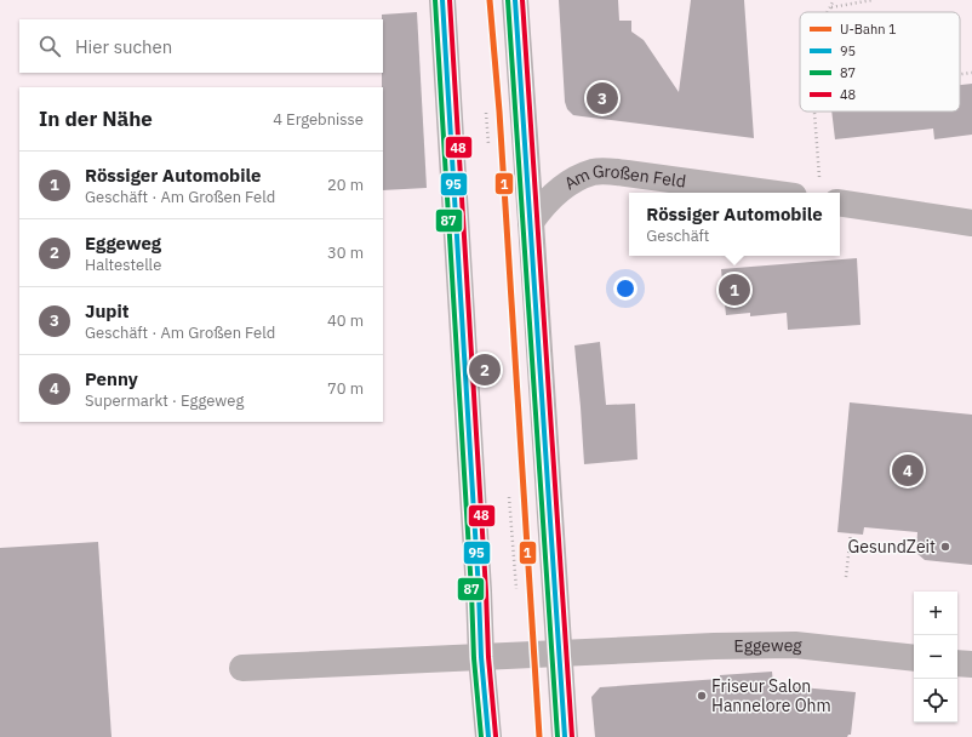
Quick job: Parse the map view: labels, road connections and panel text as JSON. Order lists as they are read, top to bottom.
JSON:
{
  "streets": {
    "street": ["Am Großen Feld", "Eggeweg"]
  },
  "places": ["GesundZeit", "Friseur Salon Hannelore Ohm"],
  "lines": [
    "metro line 1",
    "transit line 95",
    "transit line 87",
    "transit line 48"
  ],
  "legend": [
    "U-Bahn 1",
    "95",
    "87",
    "48"
  ],
  "page": {
    "search": "Hier suchen",
    "pins": [
      "3",
      "1",
      "2",
      "4"
    ],
    "heading": ["In der Nähe", "4 Ergebnisse"],
    "list": [
      {
        "mark": "1",
        "name": "Rössiger Automobile",
        "note": "Geschäft · Am Großen Feld",
        "value": "20 m"
      },
      {
        "mark": "2",
        "name": "Eggeweg",
        "note": "Haltestelle",
        "value": "30 m"
      },
      {
        "mark": "3",
        "name": "Jupit",
        "note": "Geschäft · Am Großen Feld",
        "value": "40 m"
      },
      {
        "mark": "4",
        "name": "Penny",
        "note": "Supermarkt · Eggeweg",
        "value": "70 m"
      }
    ],
    "popup": ["Rössiger Automobile", "Geschäft"],
    "map_buttons": ["+", "−"]
  }
}
